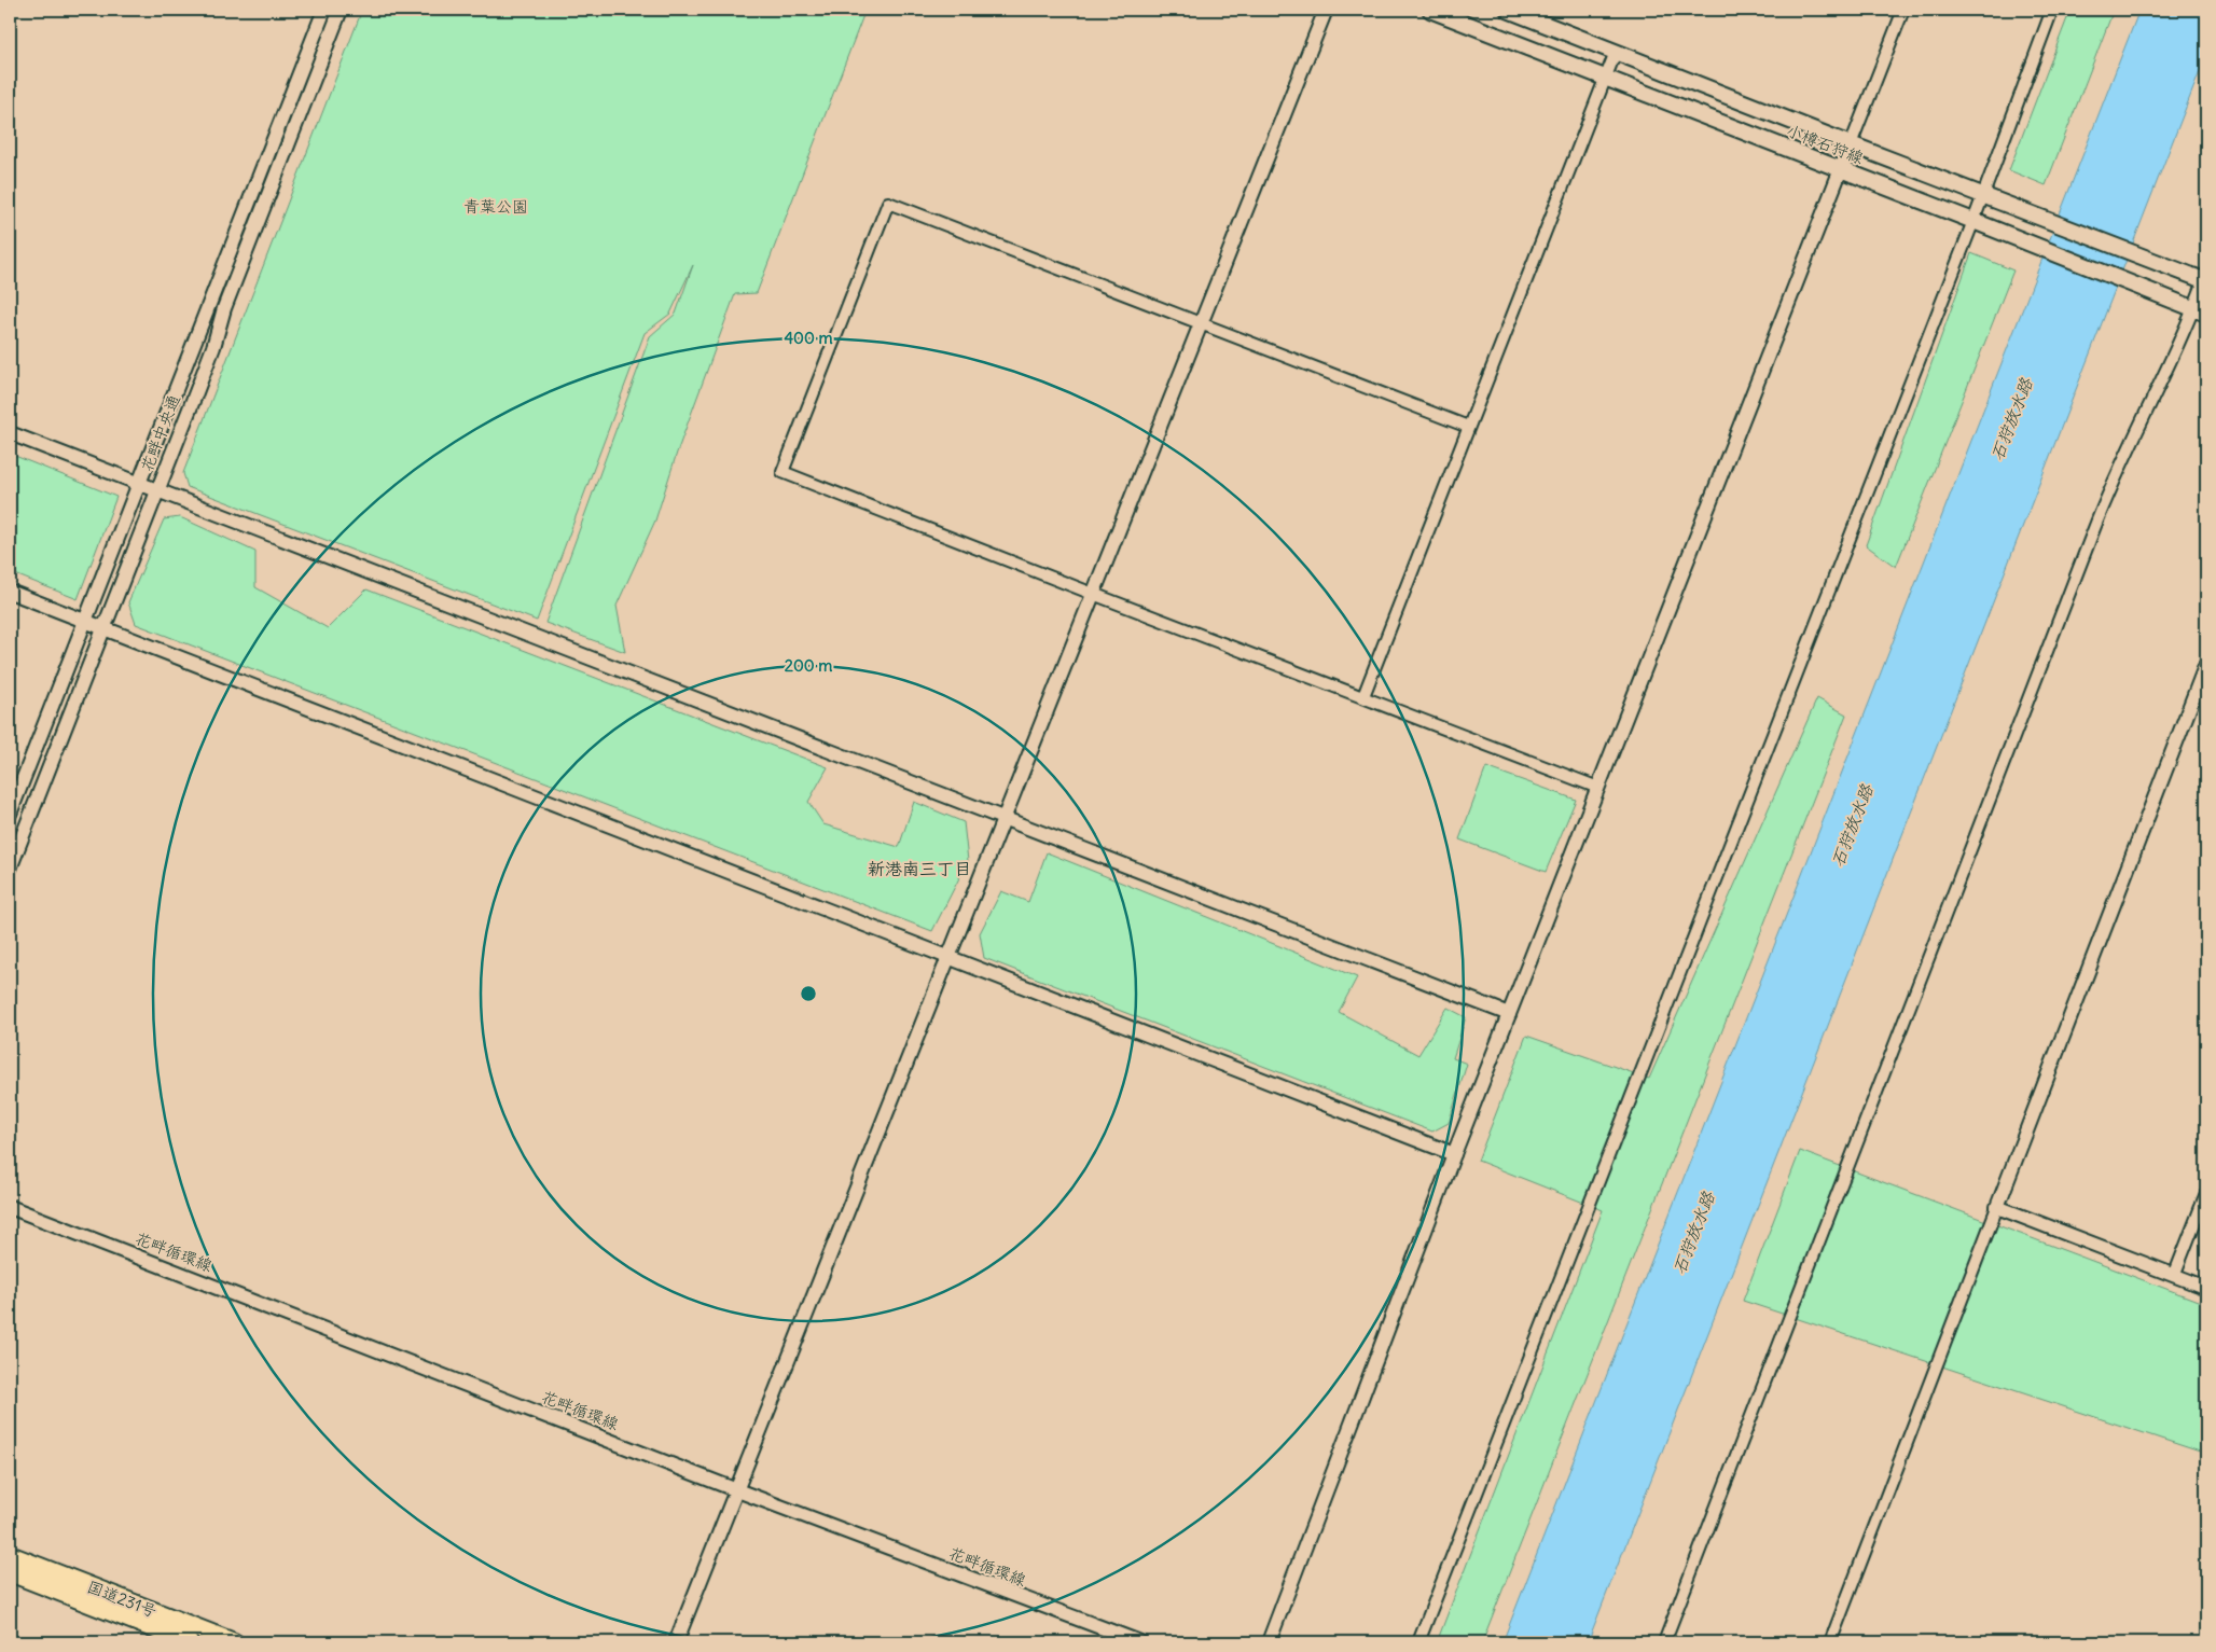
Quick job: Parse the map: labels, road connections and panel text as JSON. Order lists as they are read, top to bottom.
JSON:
{
  "streets": {
    "highway": ["国道231号"],
    "main road": ["小樽石狩線"],
    "street": ["花畔中央通", "花畔循環線"]
  },
  "districts": ["新港南三丁目"],
  "water": ["石狩放水路"],
  "parks": ["青葉公園"],
  "rings": ["400 m", "200 m"]
}
